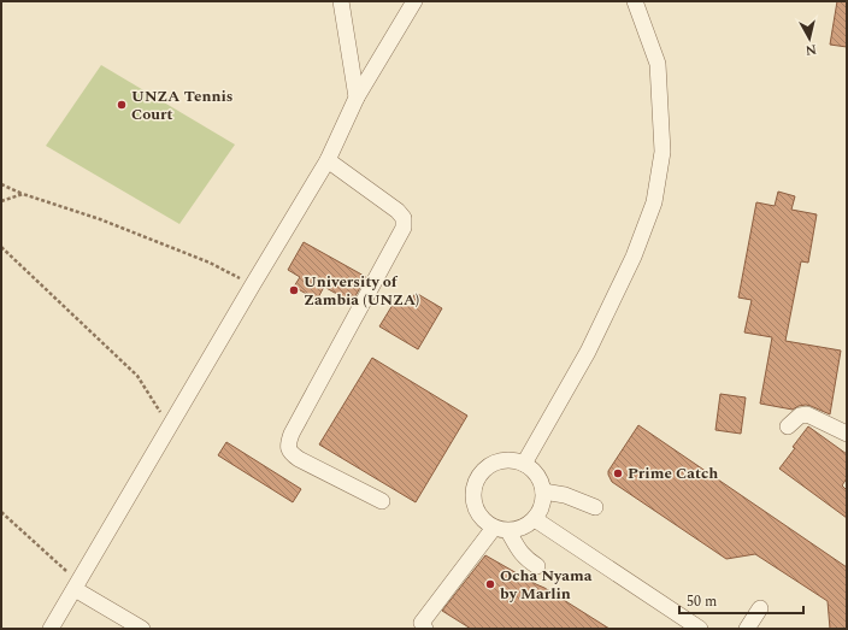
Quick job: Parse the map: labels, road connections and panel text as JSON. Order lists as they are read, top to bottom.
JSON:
{
  "places": [
    "UNZA Tennis Court",
    "University of Zambia (UNZA)",
    "Prime Catch",
    "Ocha Nyama by Marlin"
  ],
  "scale_bar": "50 m",
  "north": "bottom"
}
